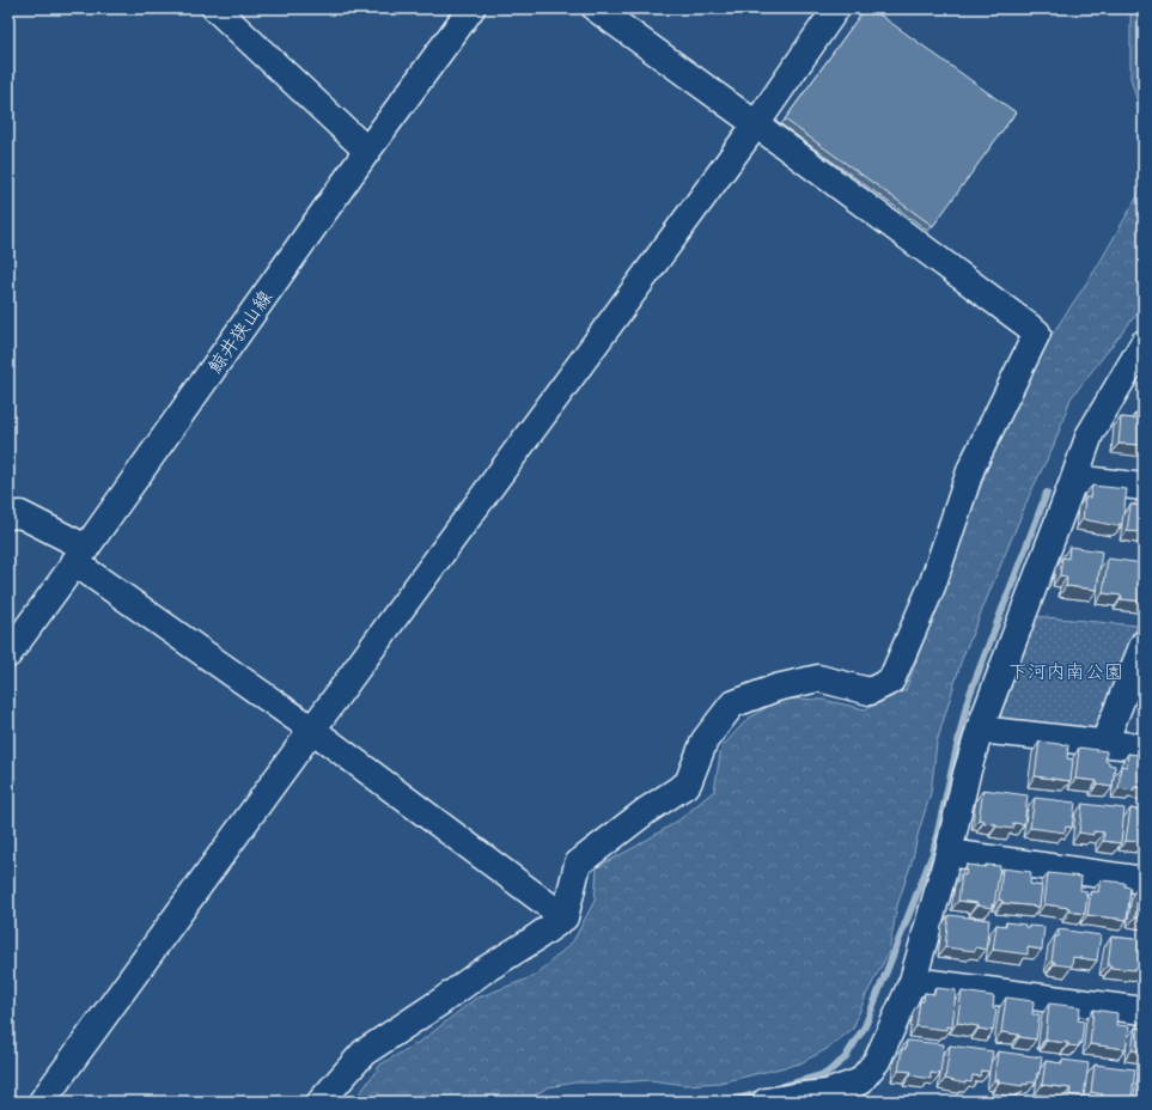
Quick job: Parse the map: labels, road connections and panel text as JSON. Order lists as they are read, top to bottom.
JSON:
{
  "streets": {
    "street": ["鯨井狭山線"]
  },
  "parks": ["下河内南公園"]
}
